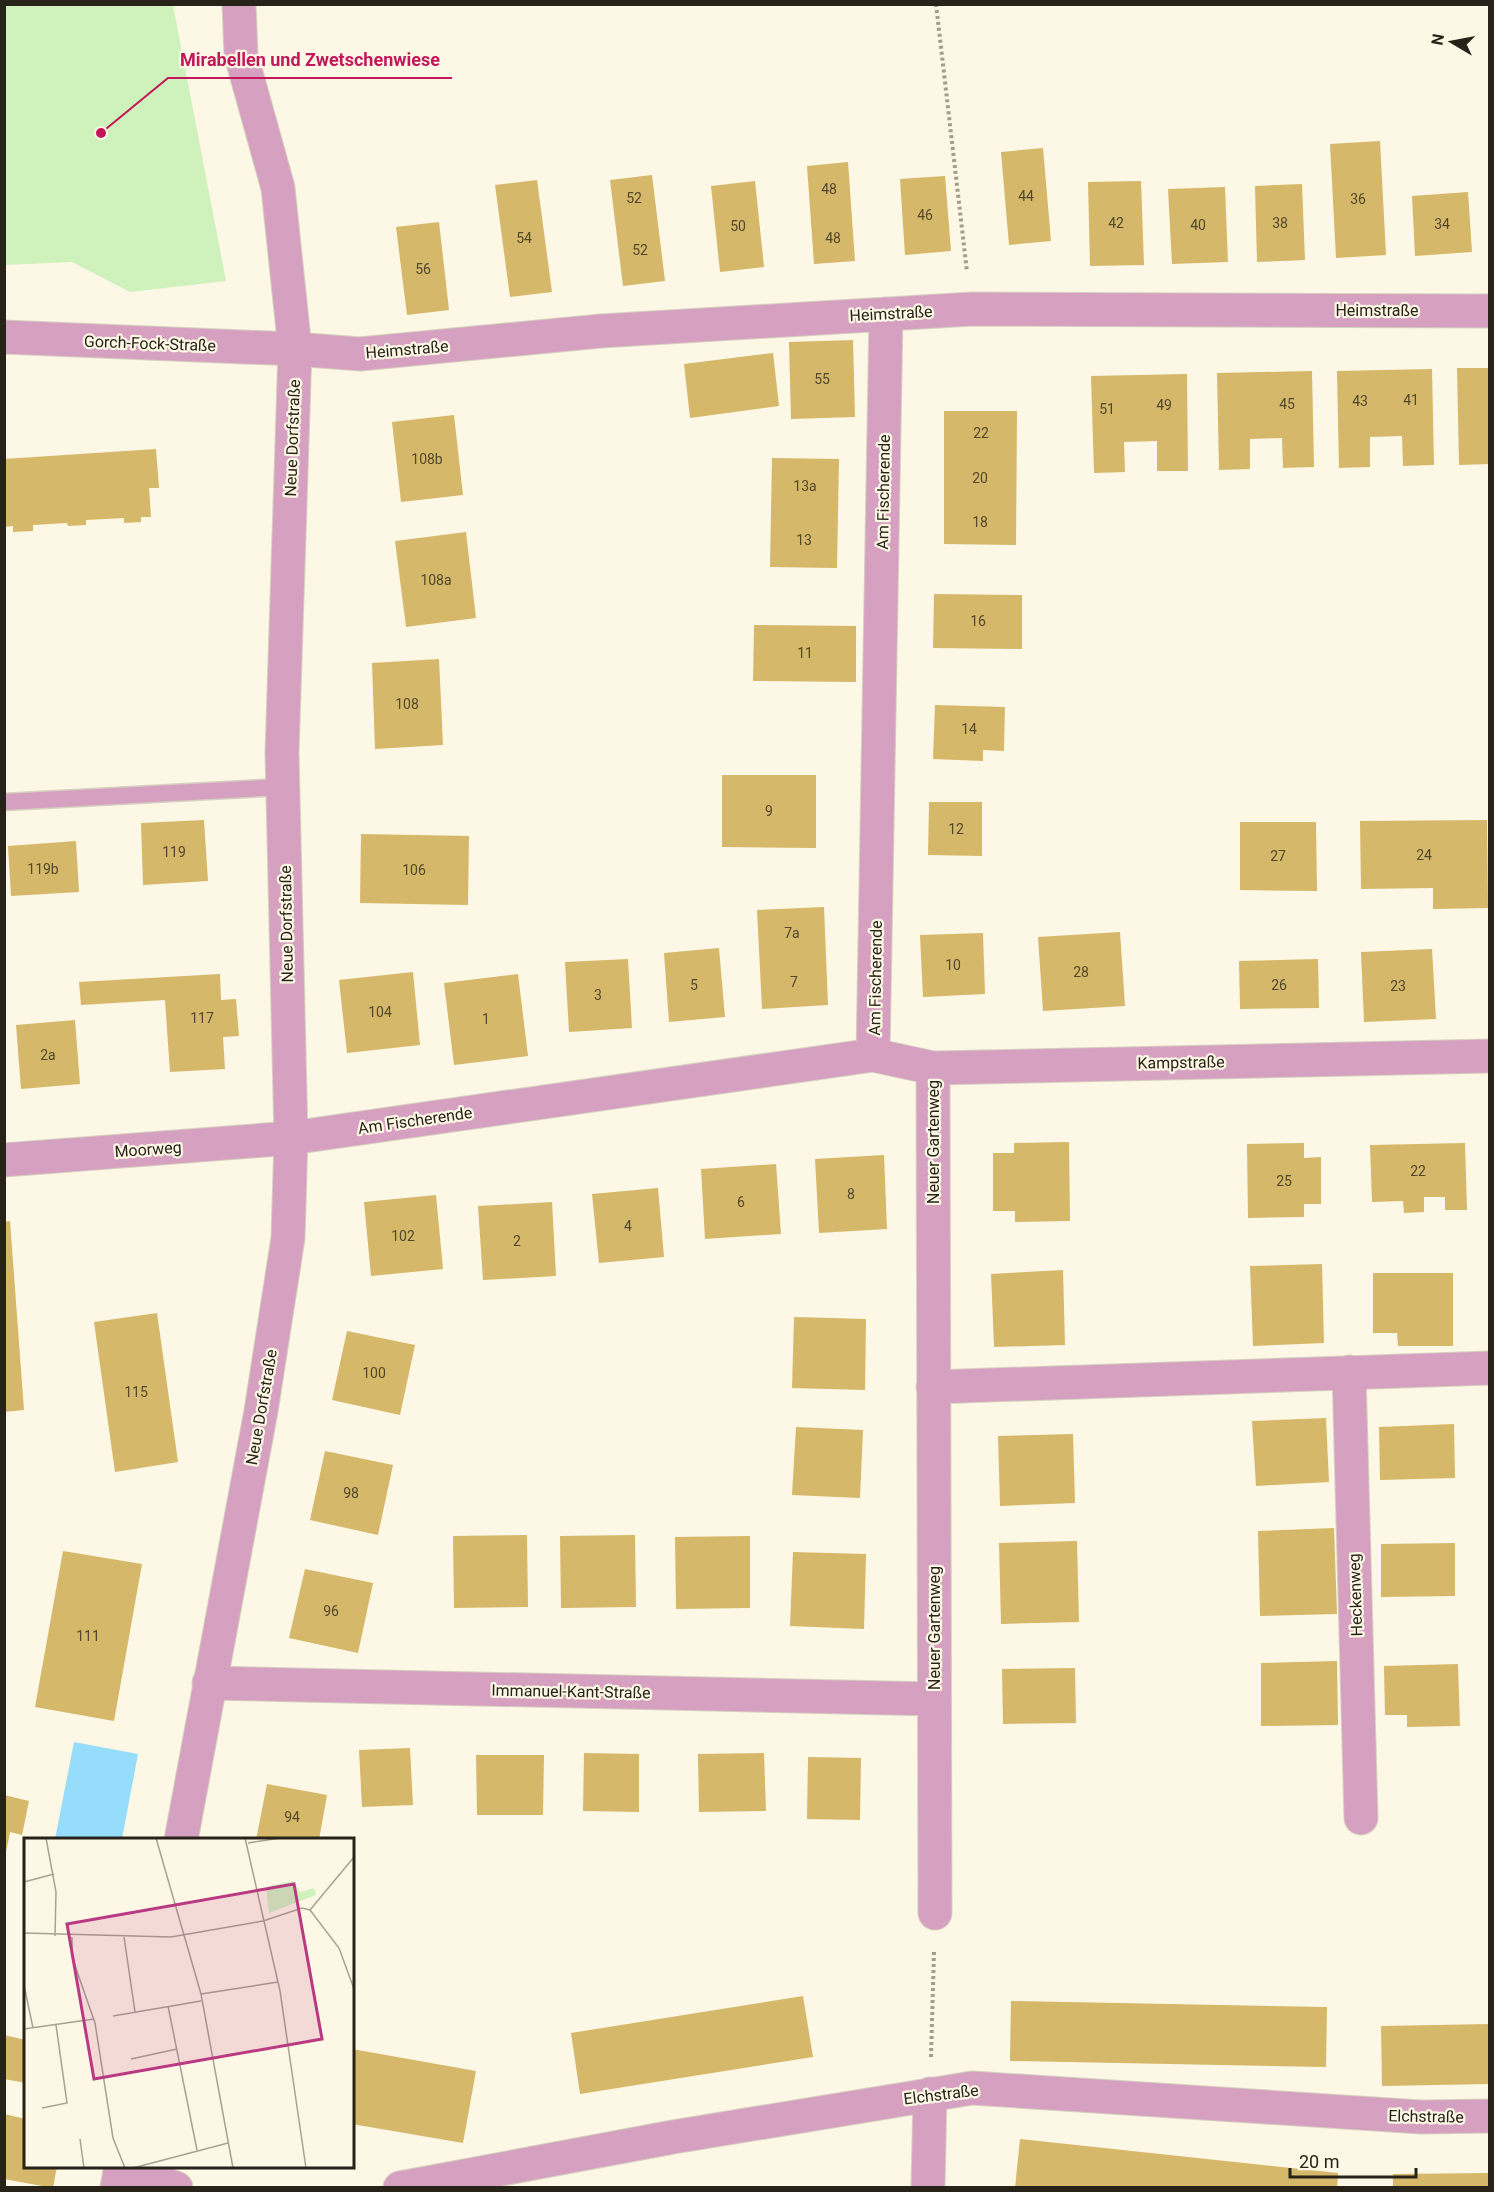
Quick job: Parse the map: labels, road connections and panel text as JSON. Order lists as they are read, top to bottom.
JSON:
{
  "streets": {
    "street": [
      "Heimstraße",
      "Gorch-Fock-Straße",
      "Neue Dorfstraße",
      "Am Fischerende",
      "Kampstraße",
      "Neuer Gartenweg",
      "Moorweg",
      "Heckenweg",
      "Immanuel-Kant-Straße",
      "Elchstraße"
    ]
  },
  "crossings": [
    ["Heimstraße", "Gorch-Fock-Straße"],
    ["Heimstraße", "Neue Dorfstraße"],
    ["Heimstraße", "Am Fischerende"],
    ["Gorch-Fock-Straße", "Neue Dorfstraße"],
    ["Neue Dorfstraße", "Am Fischerende"],
    ["Neue Dorfstraße", "Moorweg"],
    ["Neue Dorfstraße", "Immanuel-Kant-Straße"],
    ["Am Fischerende", "Kampstraße"],
    ["Am Fischerende", "Moorweg"],
    ["Kampstraße", "Neuer Gartenweg"],
    ["Neuer Gartenweg", "Immanuel-Kant-Straße"]
  ],
  "places": ["Mirabellen und Zwetschenwiese"],
  "house_numbers": [
    "48",
    "44",
    "52",
    "36",
    "46",
    "42",
    "38",
    "34",
    "40",
    "50",
    "54",
    "48",
    "52",
    "56",
    "55",
    "41",
    "43",
    "45",
    "49",
    "51",
    "22",
    "108b",
    "20",
    "13a",
    "18",
    "13",
    "108a",
    "16",
    "11",
    "108",
    "14",
    "9",
    "12",
    "119",
    "24",
    "27",
    "119b",
    "106",
    "7a",
    "10",
    "28",
    "7",
    "5",
    "26",
    "23",
    "3",
    "104",
    "117",
    "1",
    "2a",
    "22",
    "25",
    "8",
    "6",
    "4",
    "102",
    "2",
    "100",
    "115",
    "98",
    "96",
    "111",
    "94"
  ],
  "scale_bar": "20 m",
  "north": "left"
}
